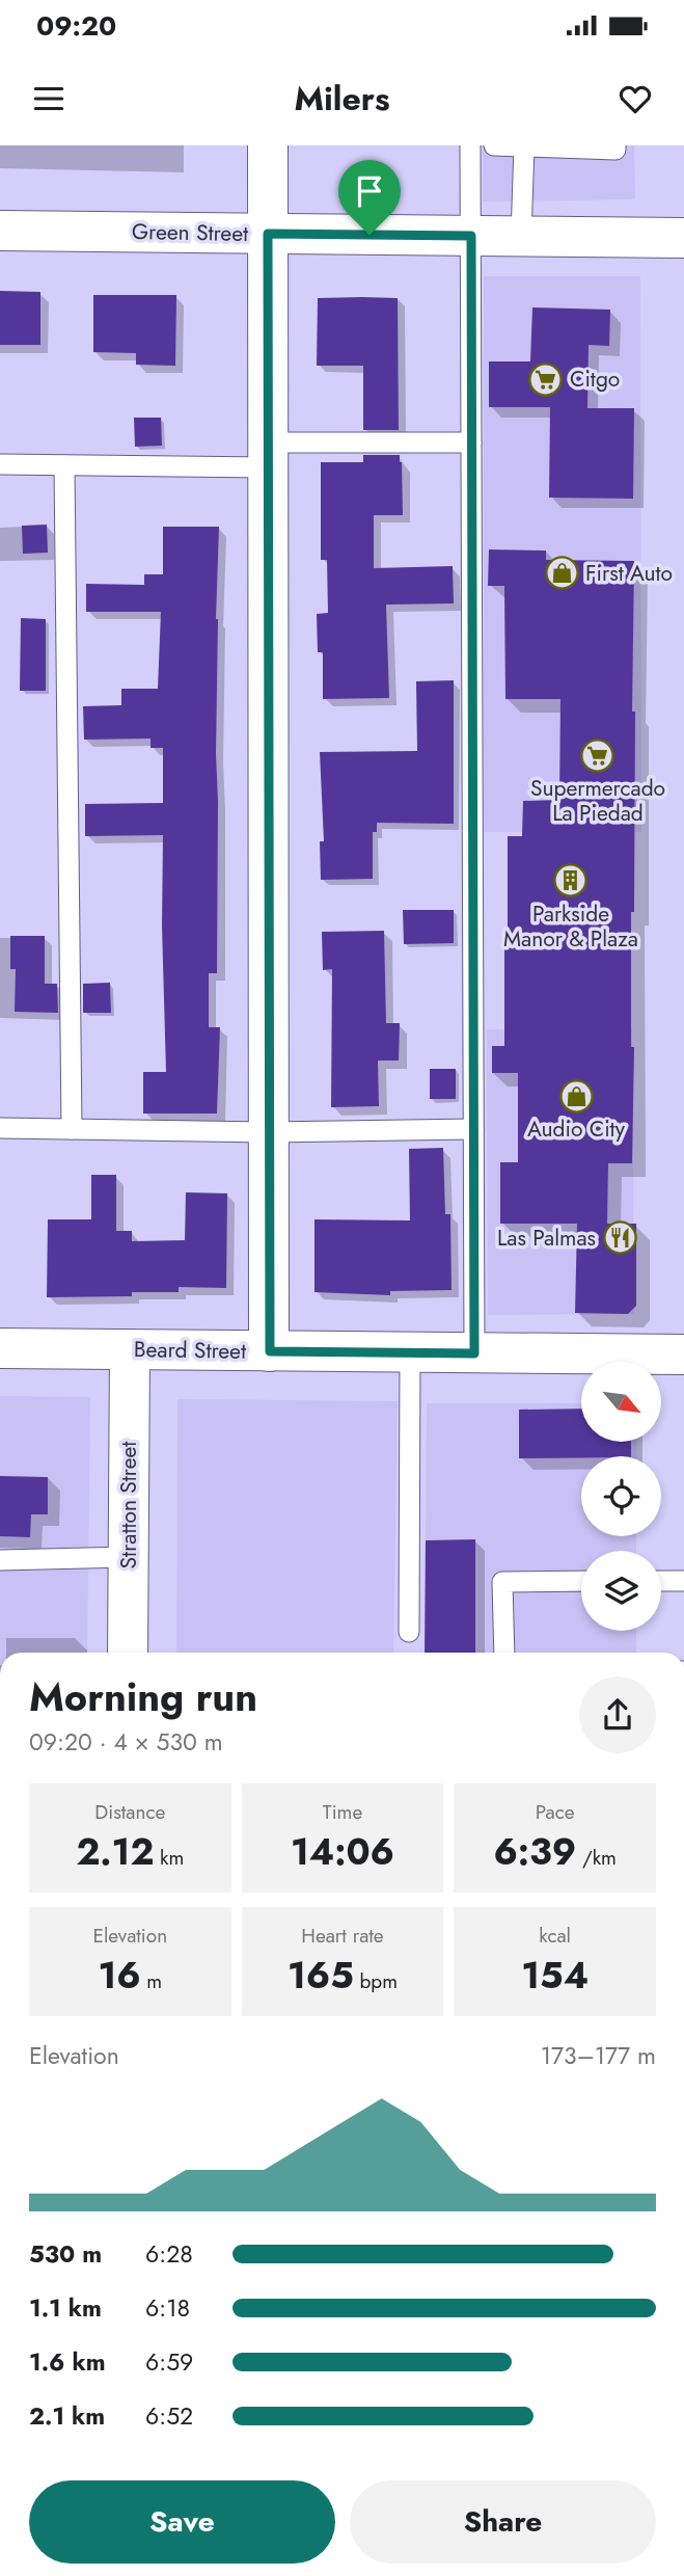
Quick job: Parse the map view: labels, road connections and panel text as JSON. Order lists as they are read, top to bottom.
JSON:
{
  "streets": {
    "street": ["Green Street", "Beard Street", "Stratton Street"]
  },
  "crossings": [
    ["Beard Street", "Stratton Street"]
  ],
  "places": {
    "supermarket": ["Citgo", "Supermercado La Piedad"],
    "shop": ["First Auto", "Audio City"],
    "building": ["Parkside Manor & Plaza"],
    "restaurant": ["Las Palmas"]
  },
  "north": "bottom right",
  "page": {
    "status": "09:20",
    "header": "Milers",
    "heading": ["Morning run", "09:20 · 4 × 530 m"],
    "stats": [
      ["Distance", "2.12 km"],
      ["Time", "14:06"],
      ["Pace", "6:39 /km"],
      ["Elevation", "16 m"],
      ["Heart rate", "165 bpm"],
      ["kcal", "154"]
    ],
    "chart": ["Elevation", "173–177 m"],
    "list": [
      {
        "name": "530 m",
        "note": "6:28"
      },
      {
        "name": "1.1 km",
        "note": "6:18"
      },
      {
        "name": "1.6 km",
        "note": "6:59"
      },
      {
        "name": "2.1 km",
        "note": "6:52"
      }
    ],
    "buttons": ["Save", "Share"]
  }
}
